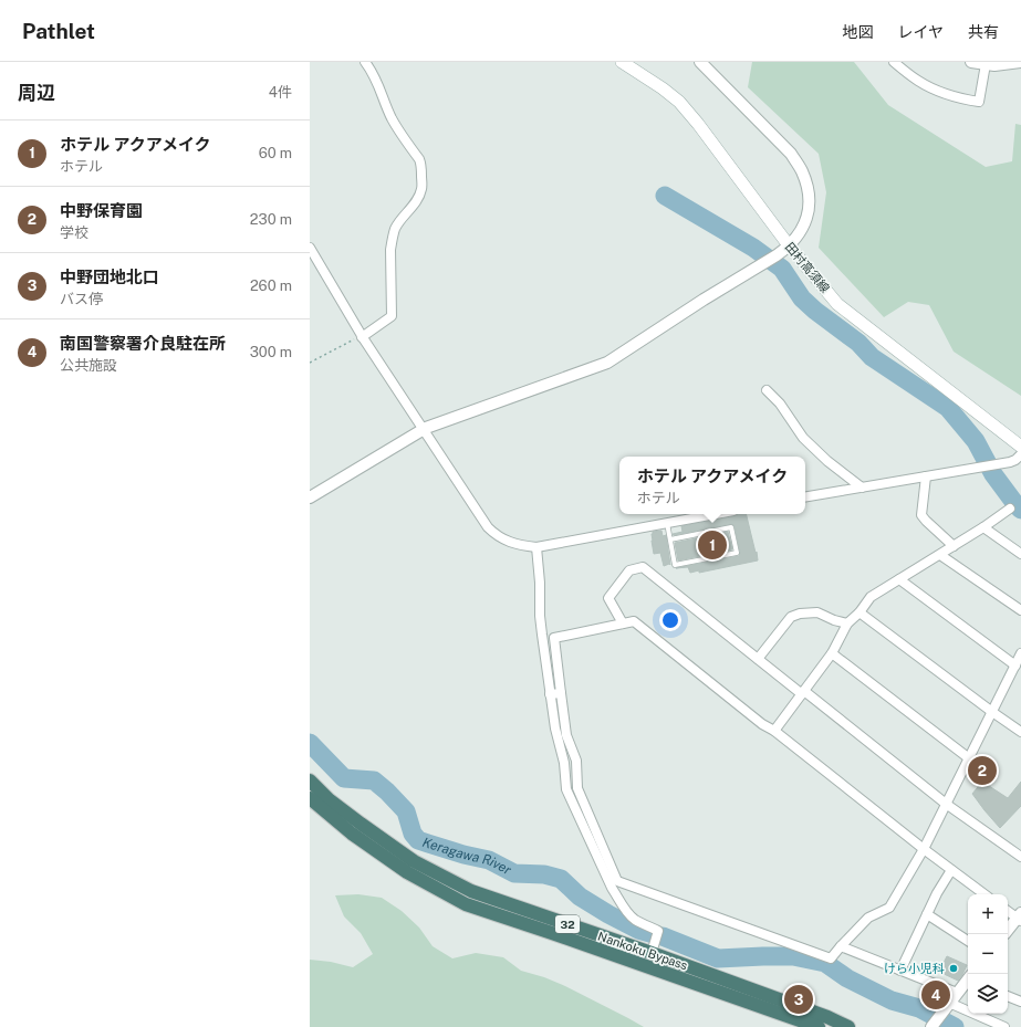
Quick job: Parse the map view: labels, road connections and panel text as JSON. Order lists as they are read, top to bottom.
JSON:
{
  "streets": {
    "highway": ["32", "Nankoku Bypass"],
    "main road": ["田村高須線"]
  },
  "water": ["Keragawa River"],
  "places": ["けら小児科"],
  "page": {
    "header": "Pathlet",
    "nav": ["地図", "レイヤ", "共有"],
    "heading": ["周辺", "4件"],
    "list": [
      {
        "mark": "1",
        "name": "ホテル アクアメイク",
        "note": "ホテル",
        "value": "60 m"
      },
      {
        "mark": "2",
        "name": "中野保育園",
        "note": "学校",
        "value": "230 m"
      },
      {
        "mark": "3",
        "name": "中野団地北口",
        "note": "バス停",
        "value": "260 m"
      },
      {
        "mark": "4",
        "name": "南国警察署介良駐在所",
        "note": "公共施設",
        "value": "300 m"
      }
    ],
    "popup": ["ホテル アクアメイク", "ホテル"],
    "pins": [
      "1",
      "2",
      "4",
      "3"
    ],
    "map_buttons": ["+", "−"]
  }
}
